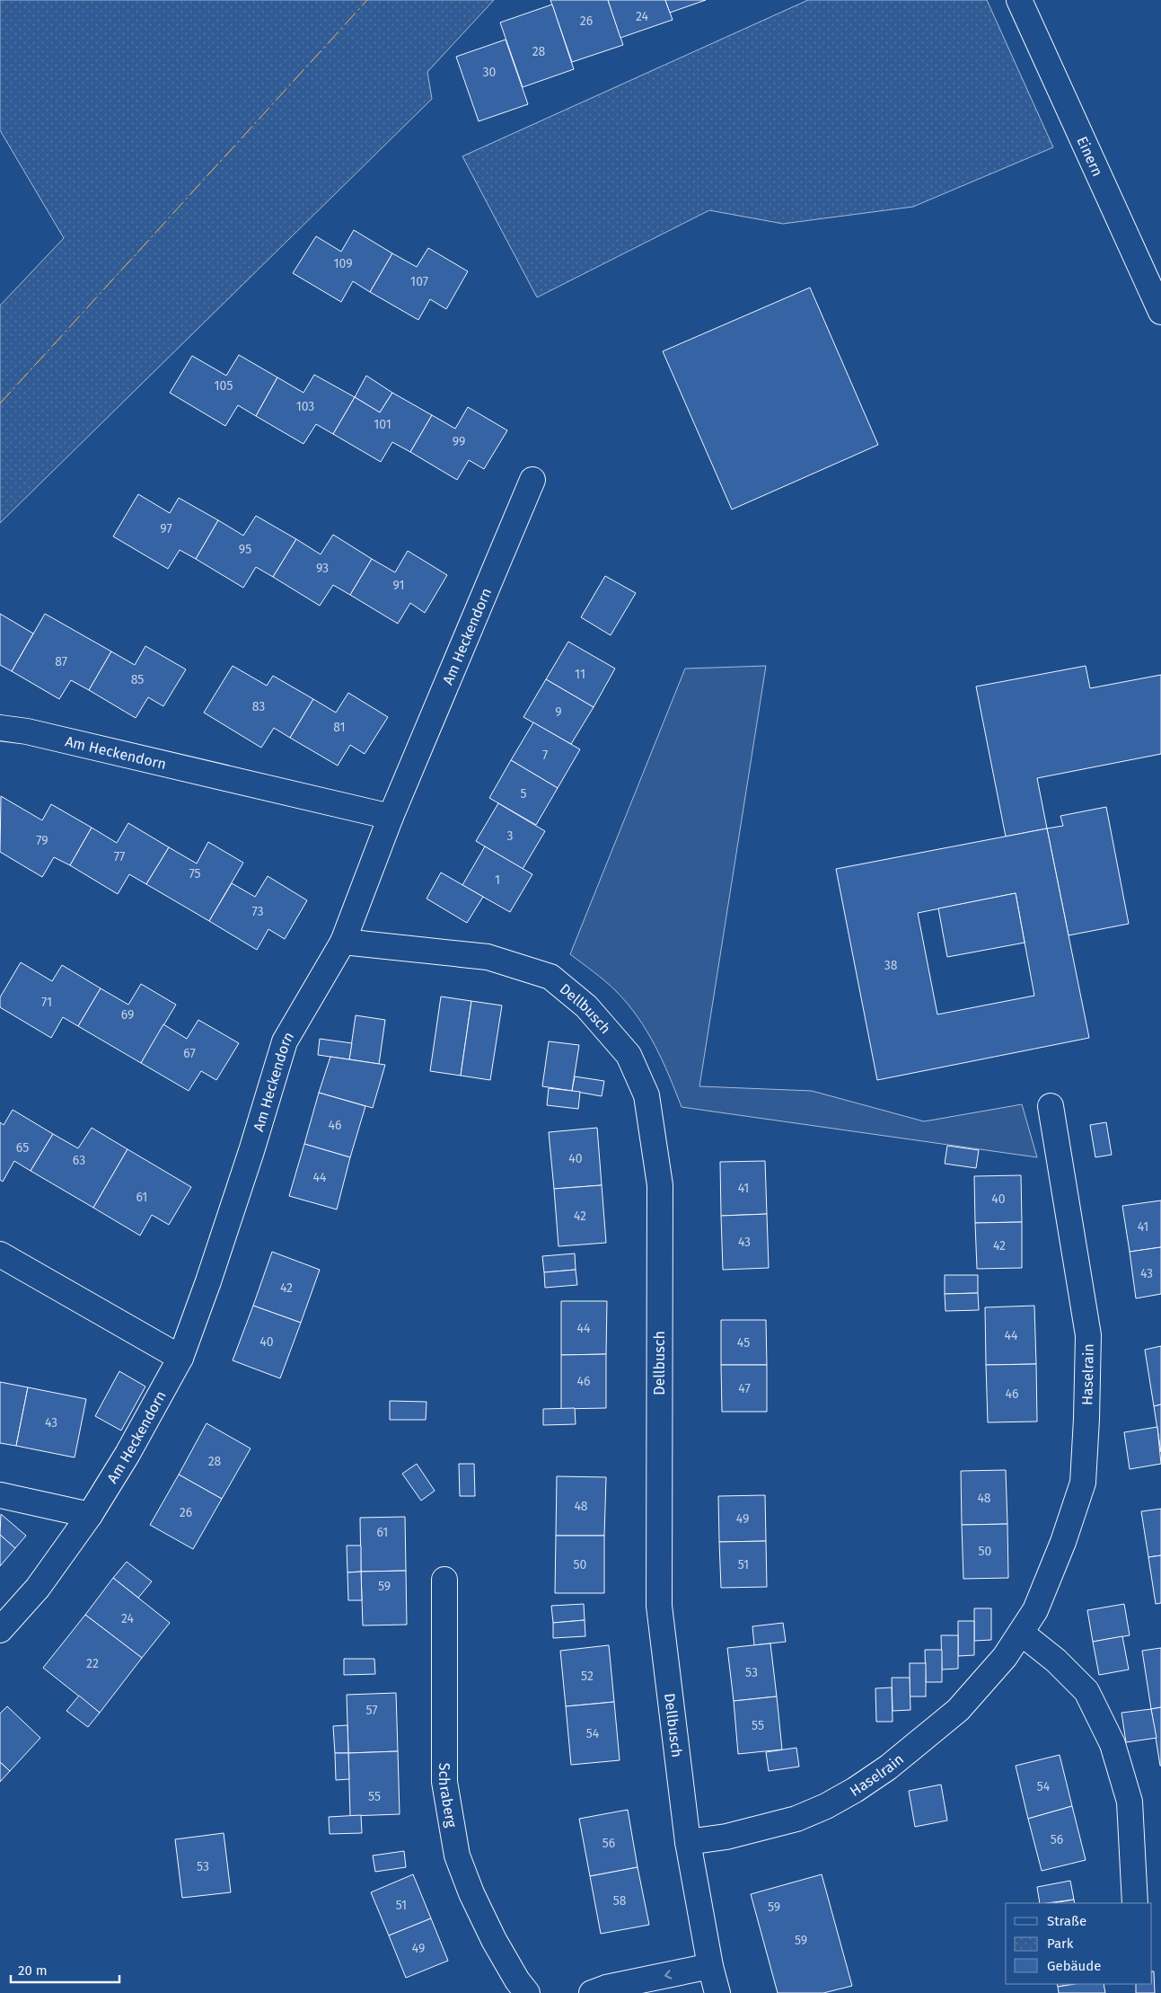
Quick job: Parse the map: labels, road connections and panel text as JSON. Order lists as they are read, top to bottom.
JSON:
{
  "streets": {
    "street": [
      "Einern",
      "Am Heckendorn",
      "Dellbusch",
      "Haselrain",
      "Schraberg"
    ]
  },
  "crossings": [
    ["Am Heckendorn", "Dellbusch"],
    ["Dellbusch", "Haselrain"]
  ],
  "house_numbers": [
    "24",
    "26",
    "28",
    "30",
    "109",
    "107",
    "105",
    "103",
    "101",
    "99",
    "97",
    "95",
    "93",
    "91",
    "87",
    "11",
    "85",
    "83",
    "9",
    "81",
    "7",
    "5",
    "3",
    "79",
    "77",
    "75",
    "1",
    "73",
    "38",
    "71",
    "69",
    "67",
    "46",
    "65",
    "40",
    "63",
    "44",
    "41",
    "61",
    "40",
    "42",
    "41",
    "43",
    "42",
    "43",
    "42",
    "44",
    "44",
    "40",
    "45",
    "46",
    "47",
    "46",
    "43",
    "28",
    "48",
    "48",
    "26",
    "49",
    "61",
    "50",
    "50",
    "51",
    "59",
    "24",
    "22",
    "53",
    "52",
    "57",
    "55",
    "54",
    "54",
    "55",
    "56",
    "56",
    "53",
    "58",
    "51",
    "59",
    "59",
    "49"
  ],
  "legend": ["Straße", "Park", "Gebäude"],
  "scale_bar": "20 m"
}
